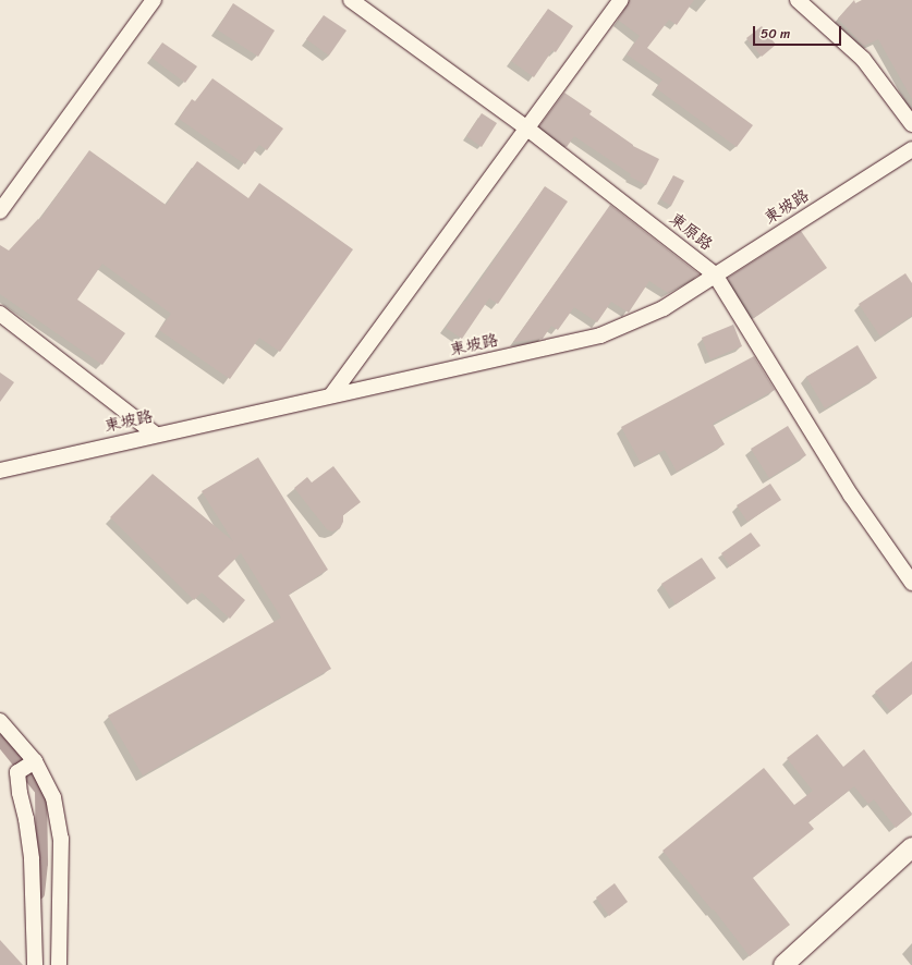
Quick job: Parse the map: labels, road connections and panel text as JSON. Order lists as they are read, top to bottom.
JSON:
{
  "streets": {
    "street": ["東坡路", "東原路"]
  },
  "crossings": [
    ["東坡路", "東原路"]
  ],
  "scale_bar": "50 m"
}
